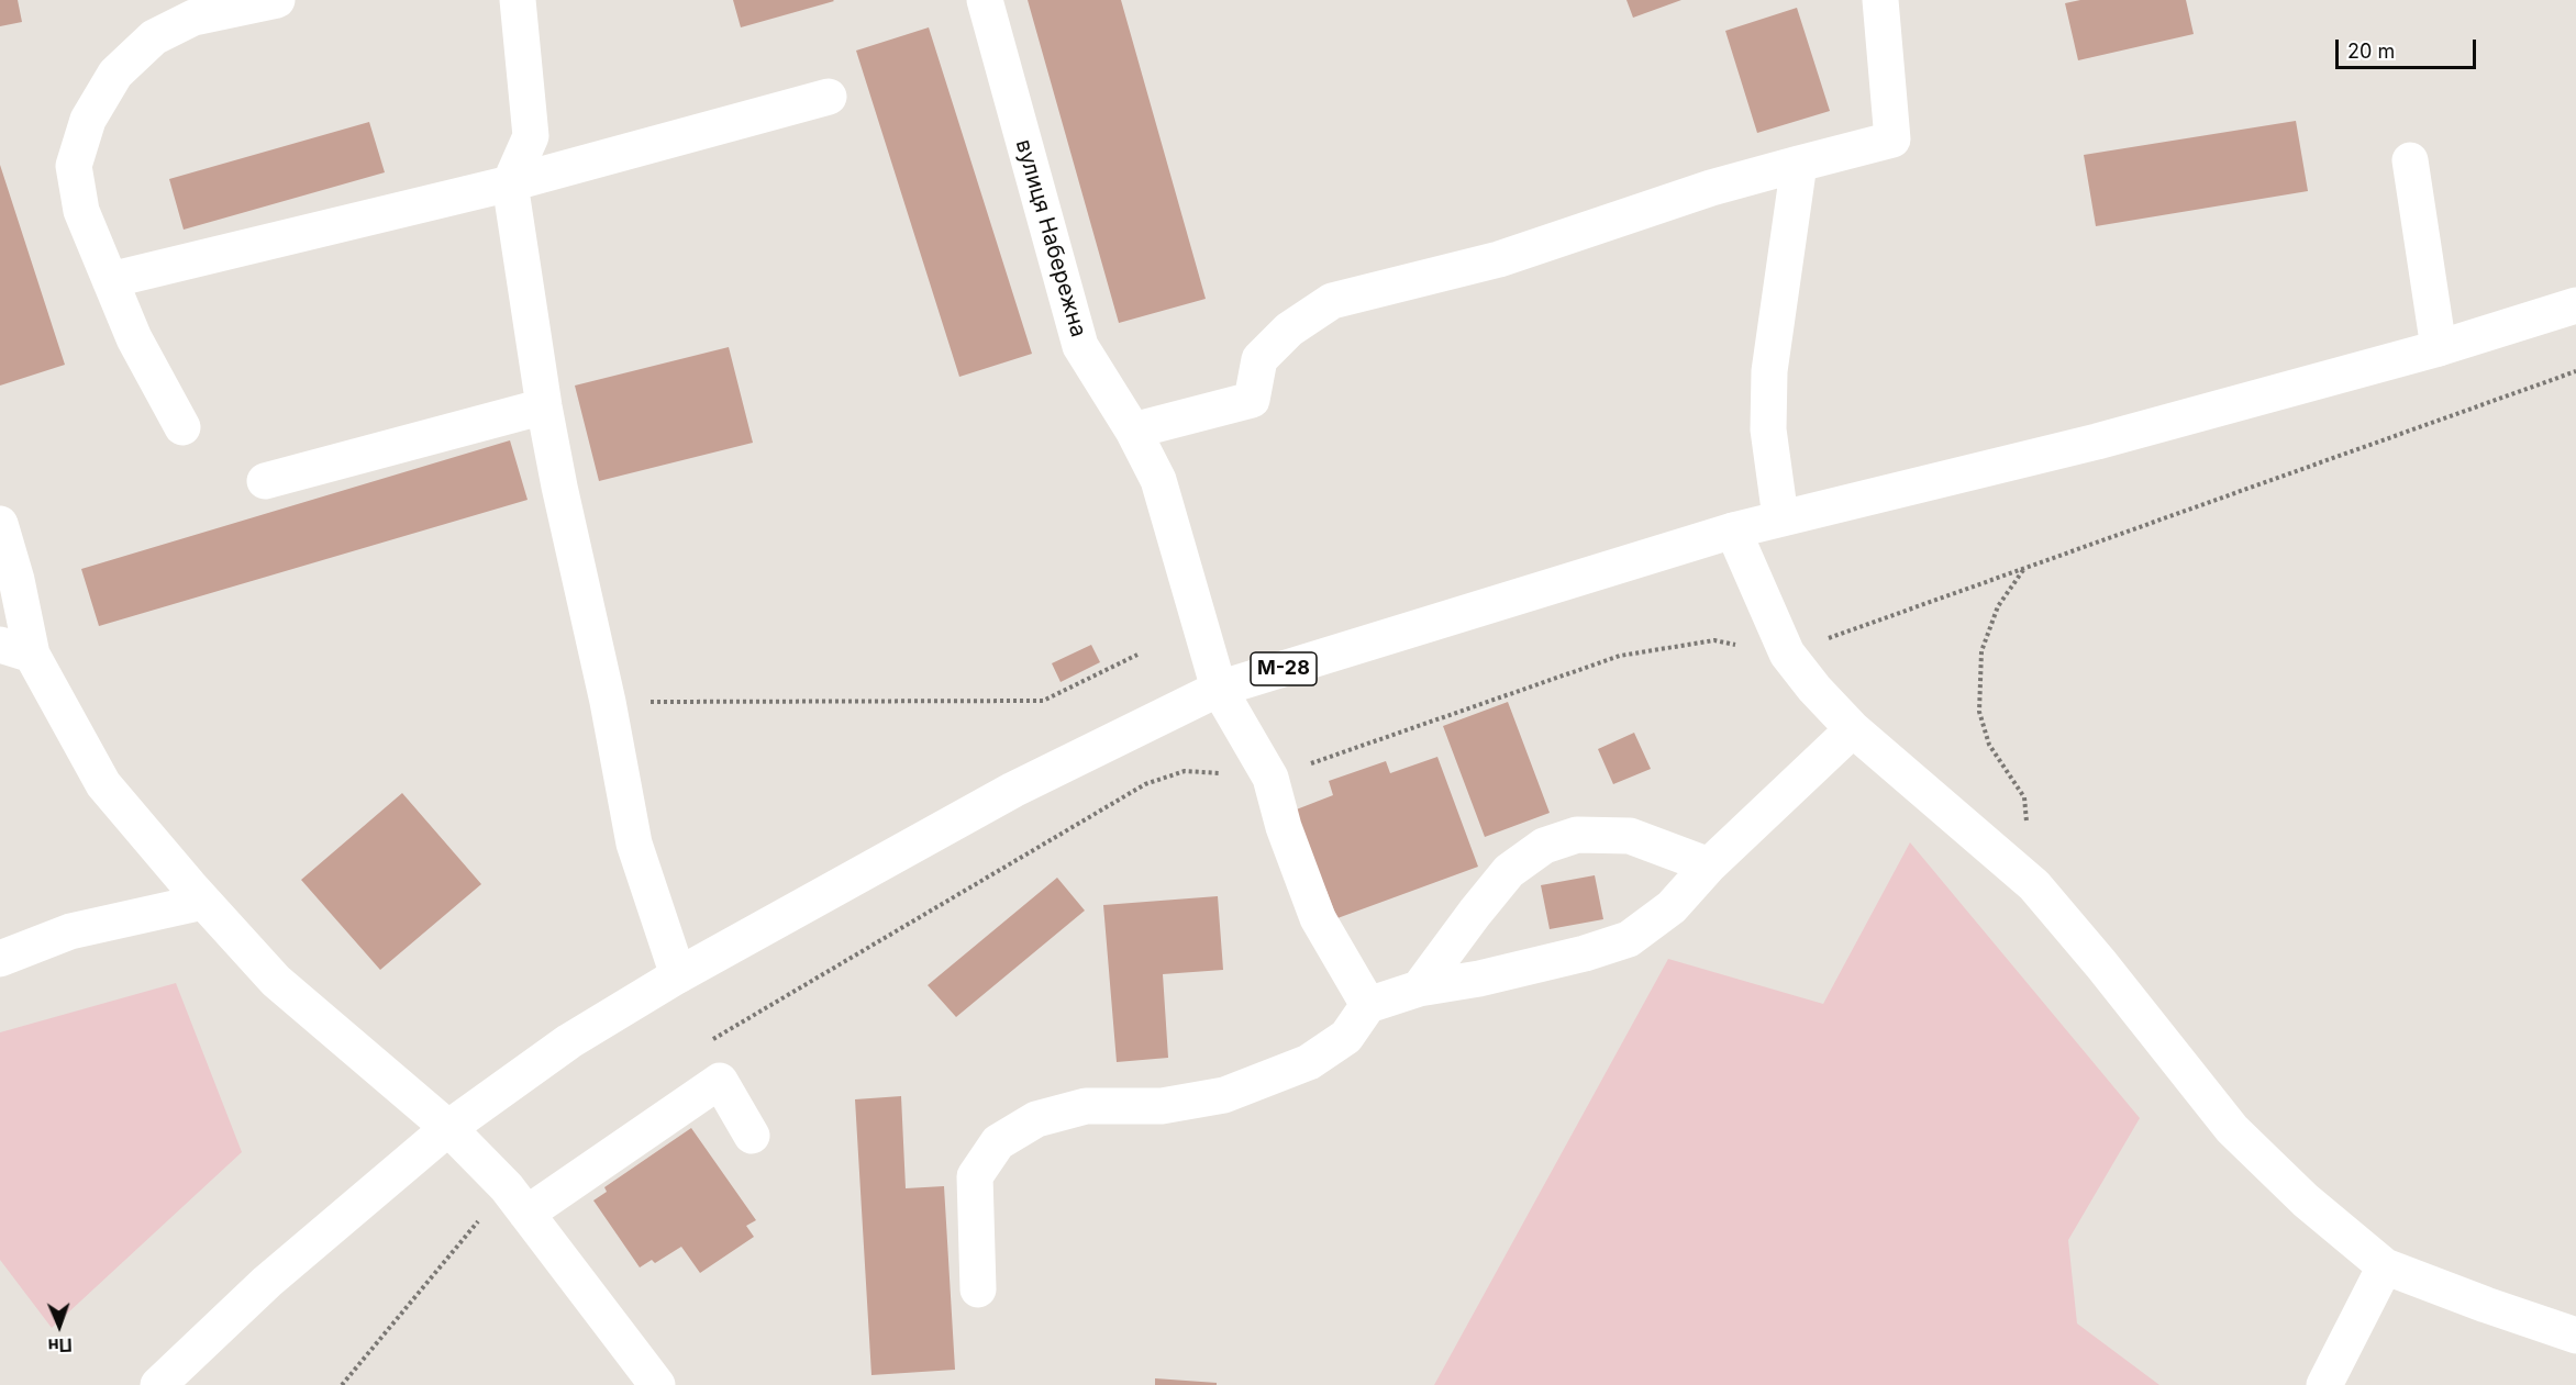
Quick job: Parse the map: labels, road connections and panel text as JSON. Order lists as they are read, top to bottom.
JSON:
{
  "streets": {
    "main road": ["вулиця Набережна", "М-28"]
  },
  "crossings": [
    ["вулиця Набережна", "М-28"]
  ],
  "scale_bar": "20 m",
  "north": "bottom"
}
